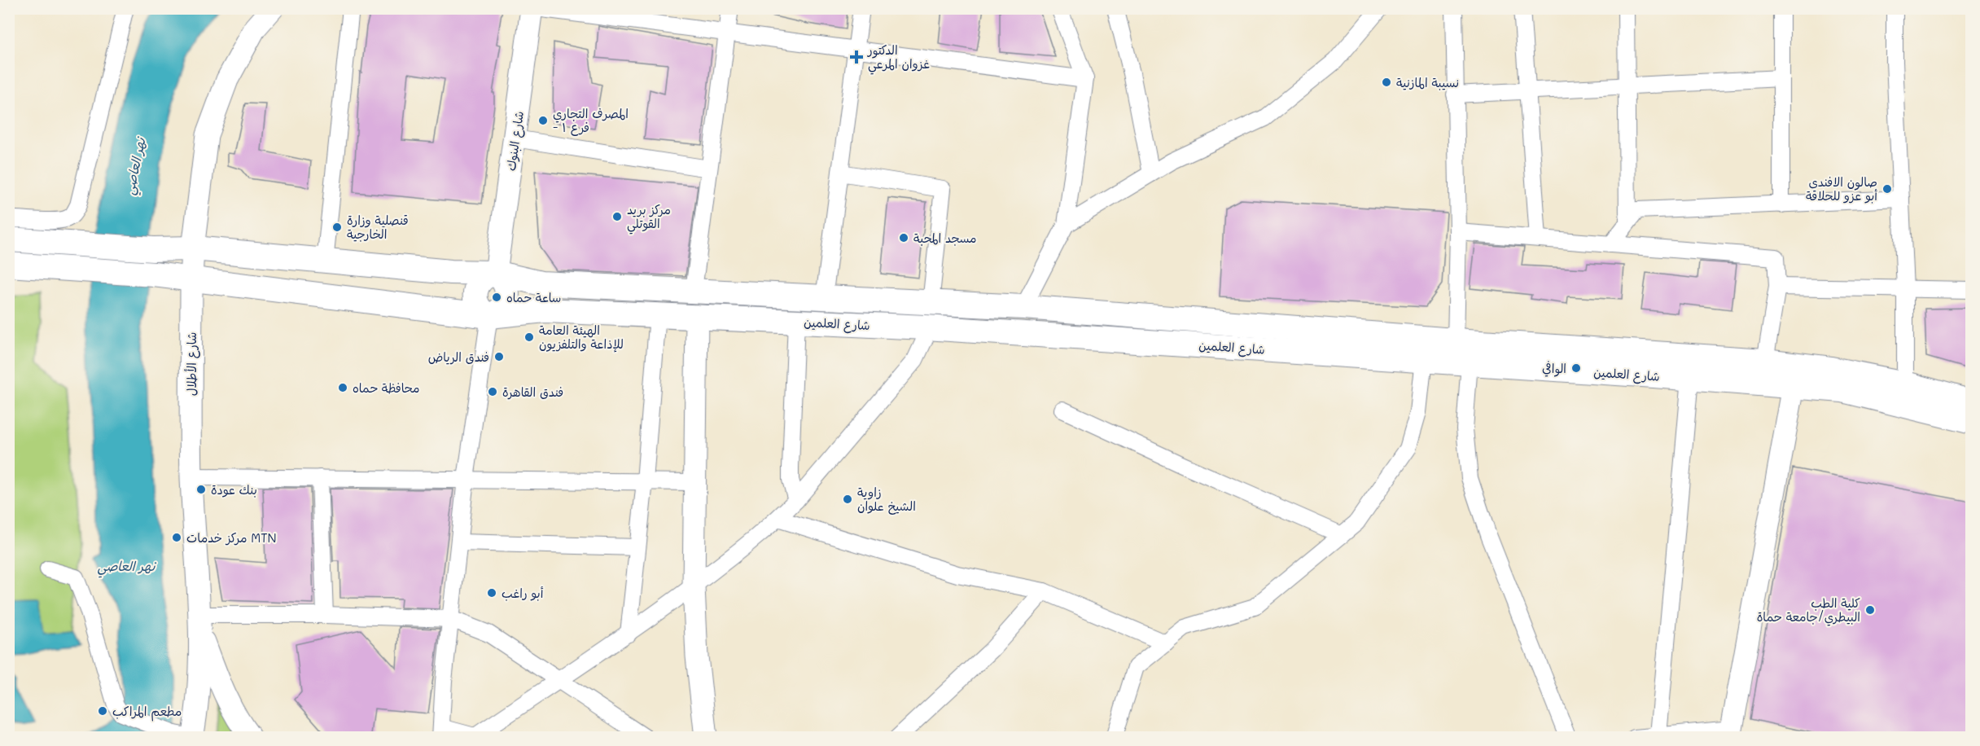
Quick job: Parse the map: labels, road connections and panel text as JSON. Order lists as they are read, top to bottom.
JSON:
{
  "streets": {
    "main road": ["شارع البنوك", "شارع العلمين", "شارع الأطلال"]
  },
  "crossings": [
    ["شارع البنوك", "شارع العلمين"],
    ["شارع العلمين", "شارع الأطلال"]
  ],
  "water": ["نهر العاصي"],
  "places": {
    "health": ["الدكتور غزوان المرعي"],
    "other": [
      "نسيبة المازنية",
      "المصرف التجاري - فرع ١",
      "صالون الافندي أبو عزو للحلاقة",
      "مركز بريد القوتلي",
      "قنصلية وزارة الخارجية",
      "مسجد المحبة",
      "ساعة حماه",
      "الهيئة العامة للإذاعة والتلفزيون",
      "فندق الرياض",
      "الوافي",
      "محافظة حماه",
      "فندق القاهرة",
      "بنك عودة",
      "زاوية الشيخ علوان",
      "مركز خدمات MTN",
      "أبو راغب",
      "كلية الطب البيطري/جامعة حماة",
      "مطعم المراكب"
    ]
  }
}
